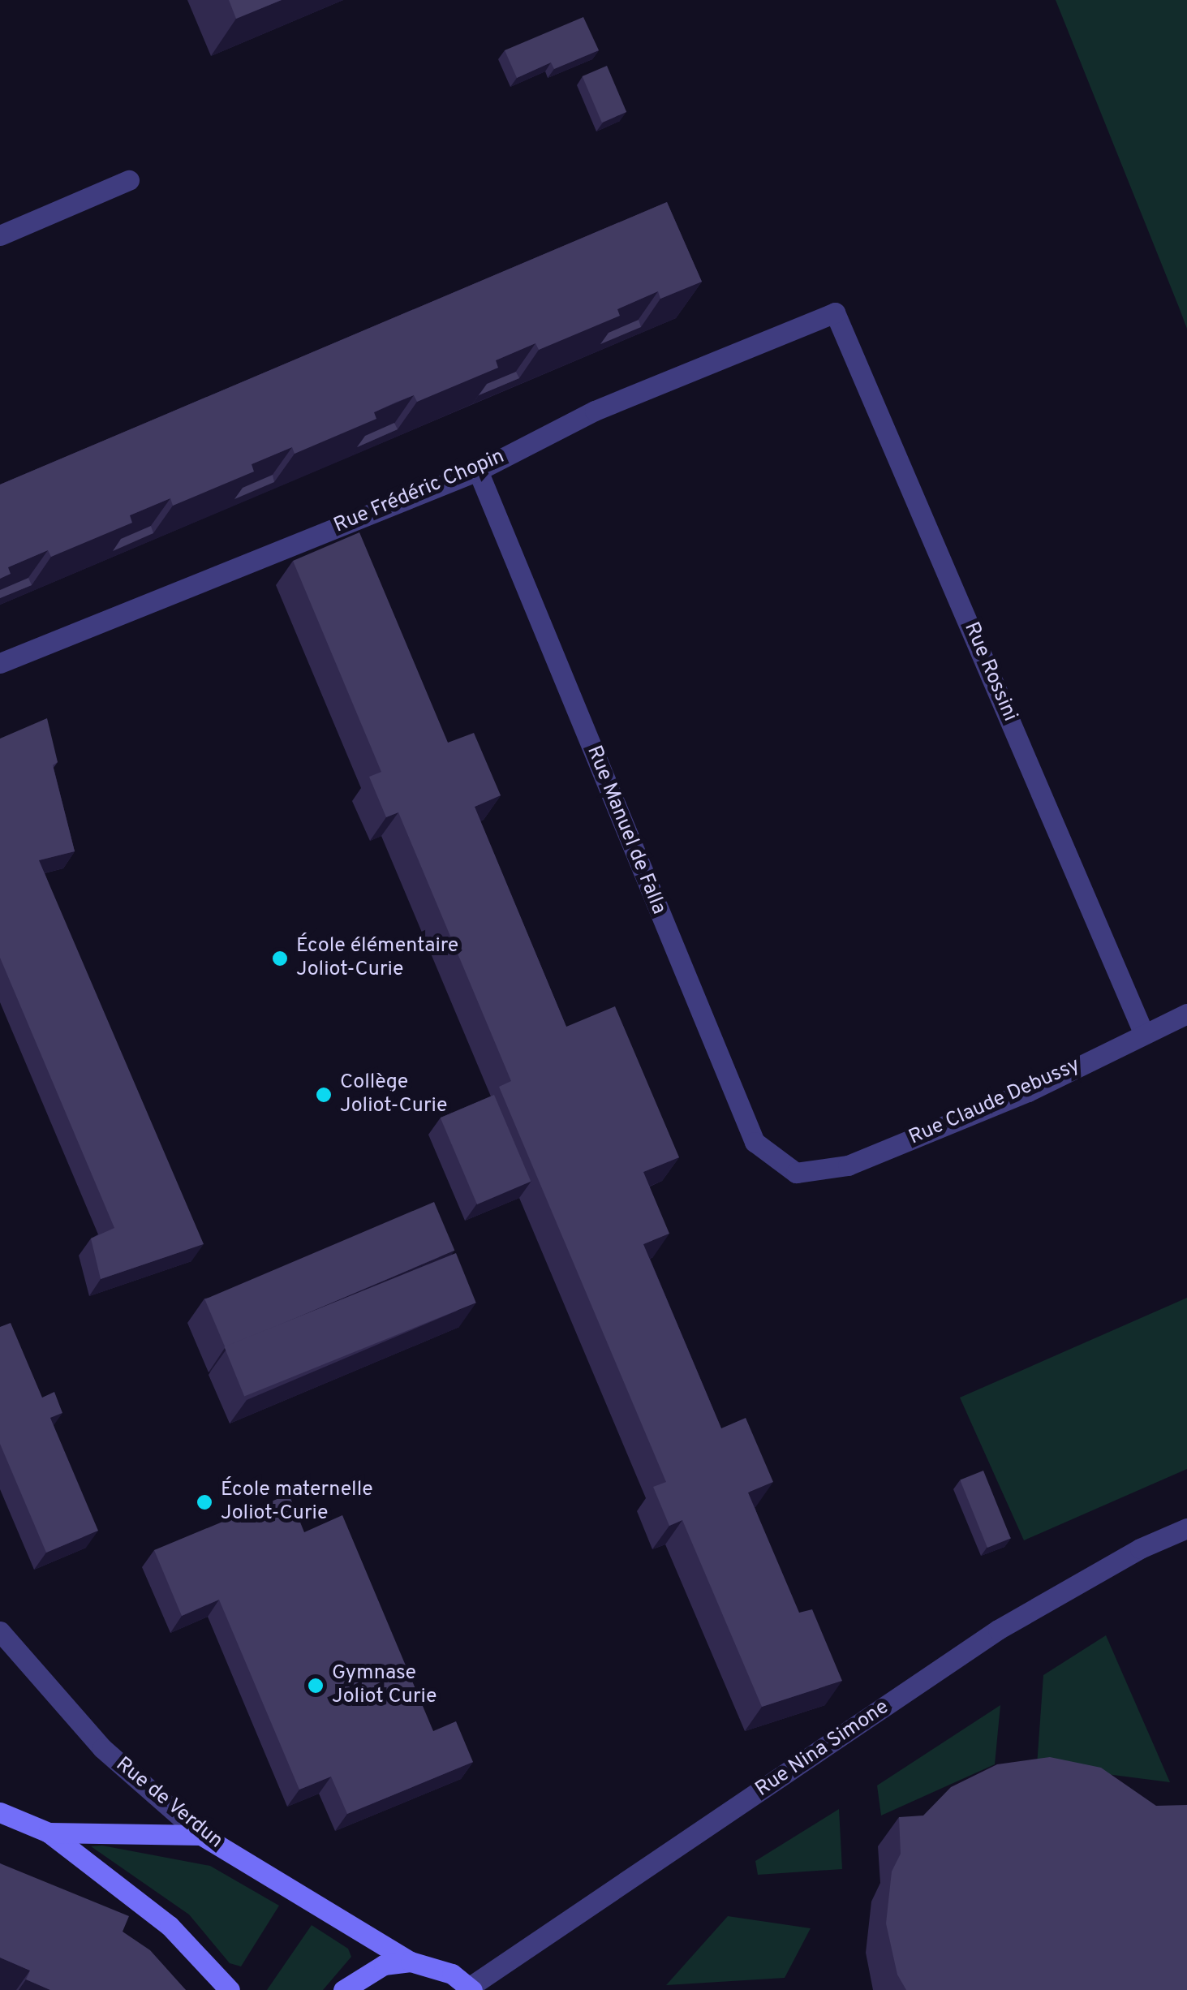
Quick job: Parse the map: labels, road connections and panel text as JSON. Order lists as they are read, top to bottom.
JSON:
{
  "streets": {
    "main road": ["Rue de Verdun"],
    "street": [
      "Rue Frédéric Chopin",
      "Rue Rossini",
      "Rue Manuel de Falla",
      "Rue Claude Debussy",
      "Rue Nina Simone"
    ]
  },
  "crossings": [
    ["Rue Frédéric Chopin", "Rue Rossini"],
    ["Rue Frédéric Chopin", "Rue Manuel de Falla"],
    ["Rue Rossini", "Rue Claude Debussy"],
    ["Rue Manuel de Falla", "Rue Claude Debussy"],
    ["Rue Nina Simone", "Rue de Verdun"]
  ],
  "places": [
    "École élémentaire Joliot-Curie",
    "Collège Joliot-Curie",
    "École maternelle Joliot-Curie",
    "Gymnase Joliot Curie"
  ]
}
